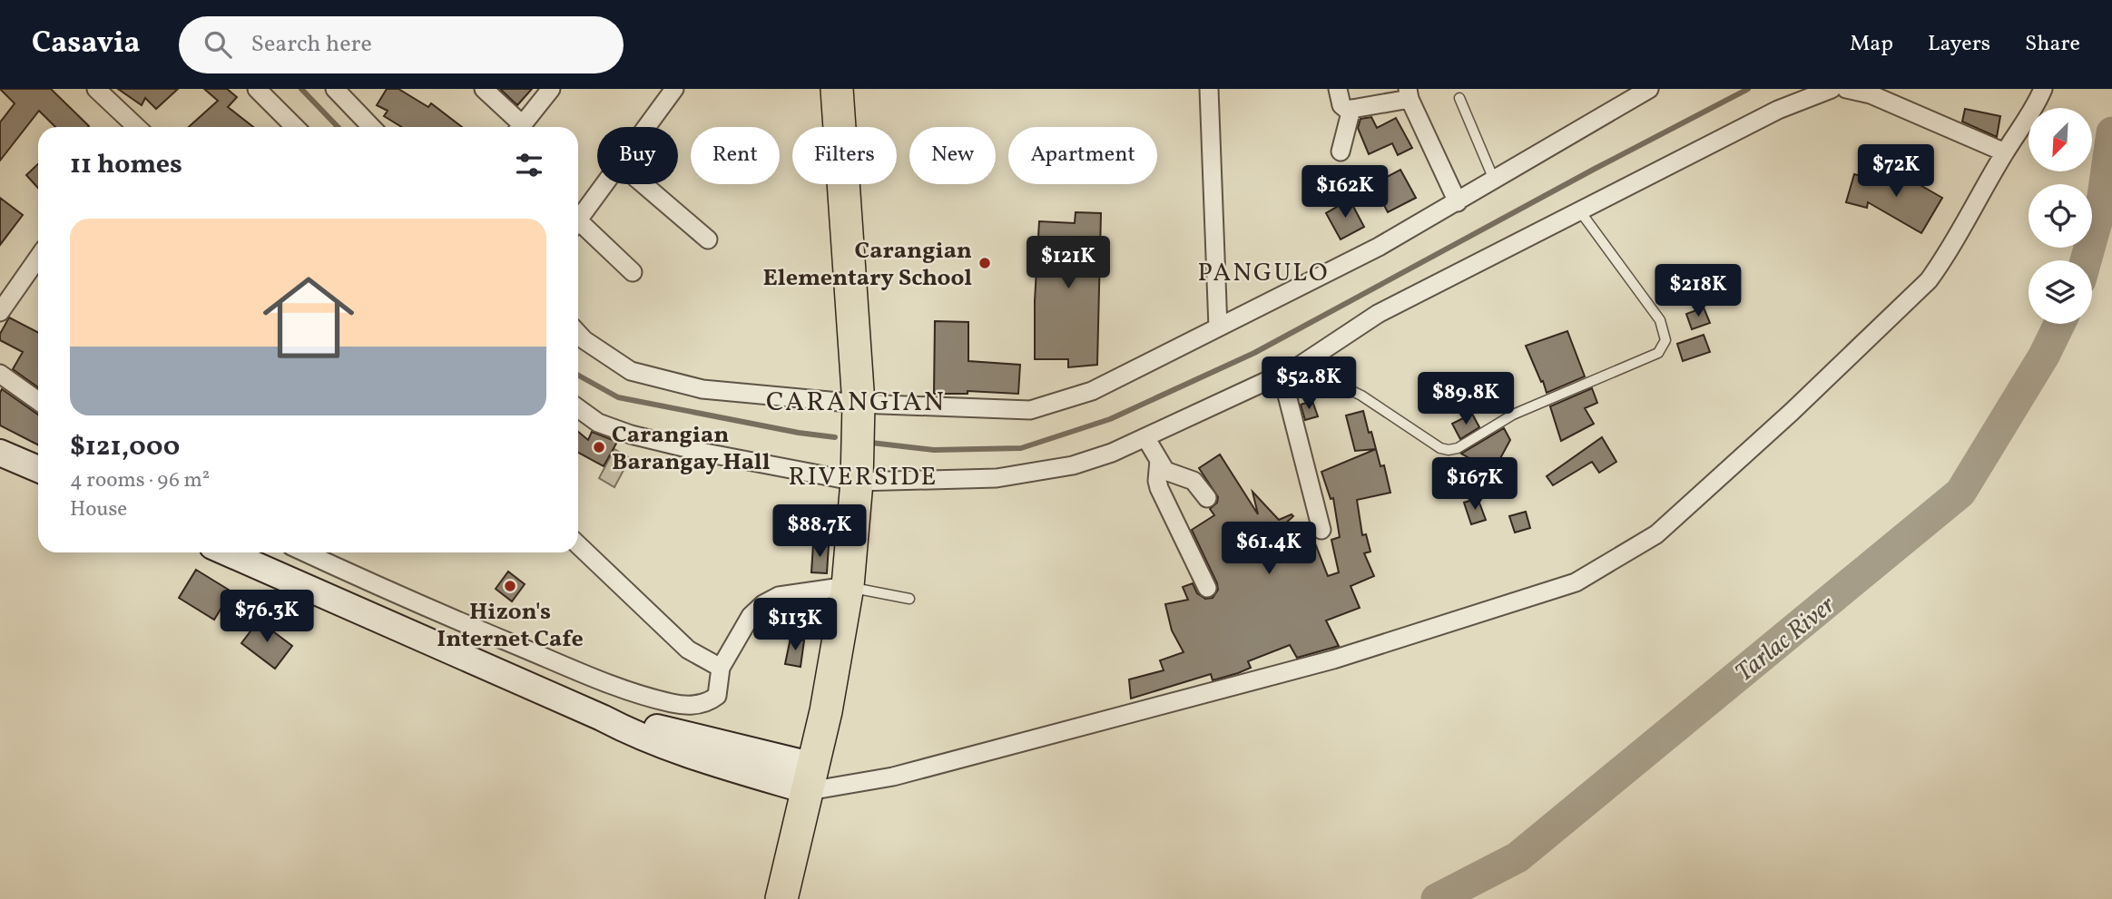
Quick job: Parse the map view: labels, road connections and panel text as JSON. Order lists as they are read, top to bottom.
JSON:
{
  "districts": ["PANGULO", "CARANGIAN", "RIVERSIDE"],
  "water": ["Tarlac River"],
  "places": ["Carangian Elementary School", "Carangian Barangay Hall", "Hizon's Internet Cafe"],
  "north": "bottom left",
  "page": {
    "header": "Casavia",
    "search": "Search here",
    "nav": ["Map", "Layers", "Share"],
    "chip": [
      "Buy",
      "Rent",
      "Filters",
      "New",
      "Apartment"
    ],
    "heading": "11 homes",
    "price": [
      "$72K",
      "$162K",
      "$121K",
      "$218K",
      "$52.8K",
      "$89.8K",
      "$167K",
      "$88.7K",
      "$61.4K",
      "$76.3K",
      "$113K"
    ],
    "list": [
      {
        "name": "$121,000",
        "note": "4 rooms · 96 m² · House"
      }
    ]
  }
}
